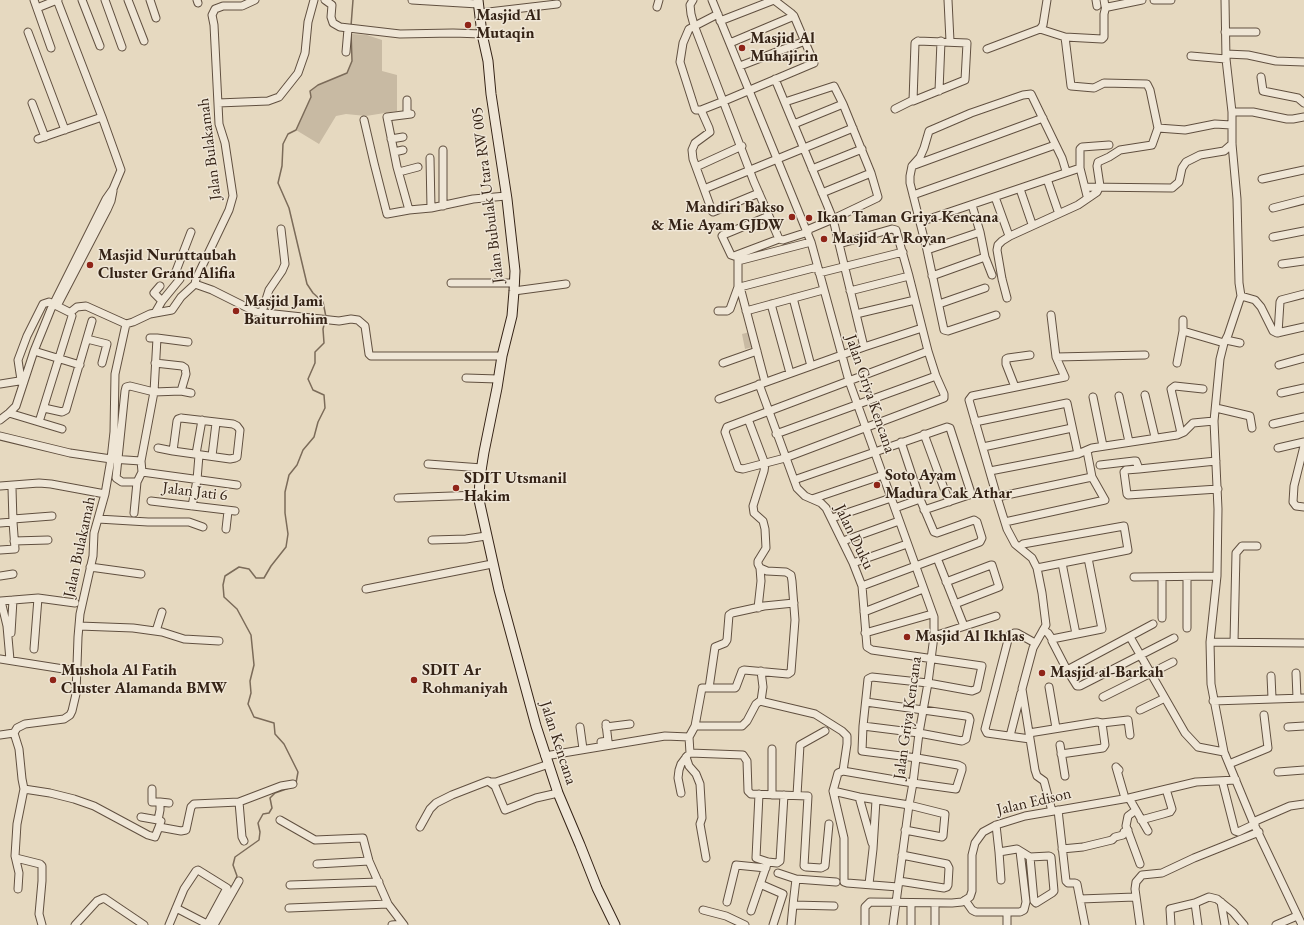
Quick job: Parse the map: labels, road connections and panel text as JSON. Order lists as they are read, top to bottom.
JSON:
{
  "streets": {
    "street": [
      "Jalan Bulakamah",
      "Jalan Bubulak Utara RW 005",
      "Jalan Griya Kencana",
      "Jalan Jati 6",
      "Jalan Duku",
      "Jalan Kencana",
      "Jalan Edison"
    ]
  },
  "crossings": [
    ["Jalan Bubulak Utara RW 005", "Jalan Kencana"],
    ["Jalan Griya Kencana", "Jalan Duku"]
  ],
  "places": [
    "Masjid Al Mutaqin",
    "Masjid Al Muhajirin",
    "Mandiri Bakso & Mie Ayam GJDW",
    "Ikan Taman Griya Kencana",
    "Masjid Ar Royan",
    "Masjid Nuruttaubah Cluster Grand Alifia",
    "Masjid Jami Baiturrohim",
    "Soto Ayam Madura Cak Athar",
    "SDIT Utsmanil Hakim",
    "Masjid Al Ikhlas",
    "Masjid al-Barkah",
    "Mushola Al Fatih Cluster Alamanda BMW",
    "SDIT Ar Rohmaniyah"
  ]
}
